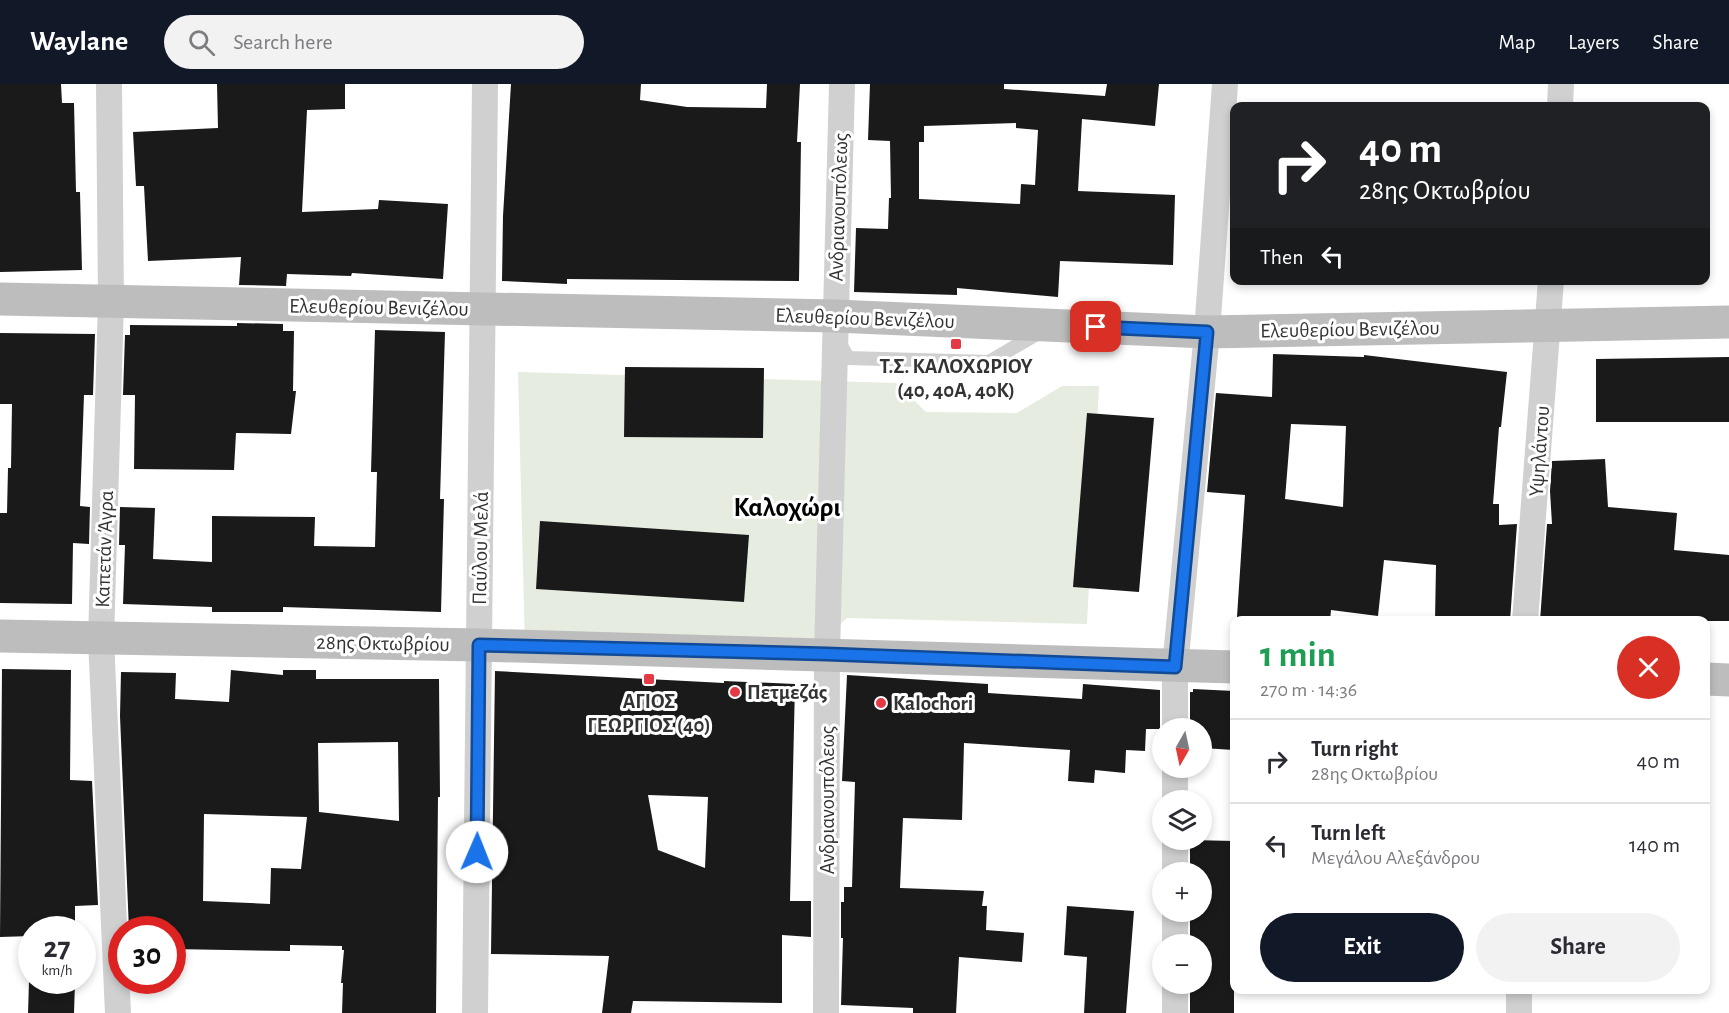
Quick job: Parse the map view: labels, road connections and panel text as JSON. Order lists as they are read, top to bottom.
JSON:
{
  "streets": {
    "main road": ["Ελευθερίου Βενιζέλου", "28ης Οκτωβρίου"],
    "street": [
      "Ανδριανουπόλεως",
      "Υψηλάντου",
      "Παύλου Μελά",
      "Καπετάν Άγρα"
    ]
  },
  "crossings": [
    ["Ανδριανουπόλεως", "Ελευθερίου Βενιζέλου"],
    ["Ανδριανουπόλεως", "28ης Οκτωβρίου"],
    ["Ελευθερίου Βενιζέλου", "Υψηλάντου"],
    ["Ελευθερίου Βενιζέλου", "Παύλου Μελά"],
    ["Ελευθερίου Βενιζέλου", "Καπετάν Άγρα"],
    ["Παύλου Μελά", "28ης Οκτωβρίου"],
    ["Καπετάν Άγρα", "28ης Οκτωβρίου"]
  ],
  "districts": ["Καλοχώρι"],
  "places": {
    "transit": ["Τ.Σ. ΚΑΛΟΧΩΡΙΟΥ (40, 40Α, 40Κ)", "ΑΓΙΟΣ ΓΕΩΡΓΙΟΣ (40)"],
    "other": ["Πετμεζάς", "Kalochori"]
  },
  "north": "bottom",
  "page": {
    "header": "Waylane",
    "search": "Search here",
    "nav": ["Map", "Layers", "Share"],
    "turn": ["40 m", "28ης Οκτωβρίου"],
    "then": "Then",
    "heading": ["1 min", "270 m · 14:36"],
    "map_buttons": ["+", "−"],
    "list": [
      {
        "name": "Turn right",
        "note": "28ης Οκτωβρίου",
        "value": "40 m"
      },
      {
        "name": "Turn left",
        "note": "Μεγάλου Αλεξάνδρου",
        "value": "140 m"
      }
    ],
    "buttons": ["Exit", "Share"],
    "speed": "27 km/h",
    "limit": "30"
  }
}
